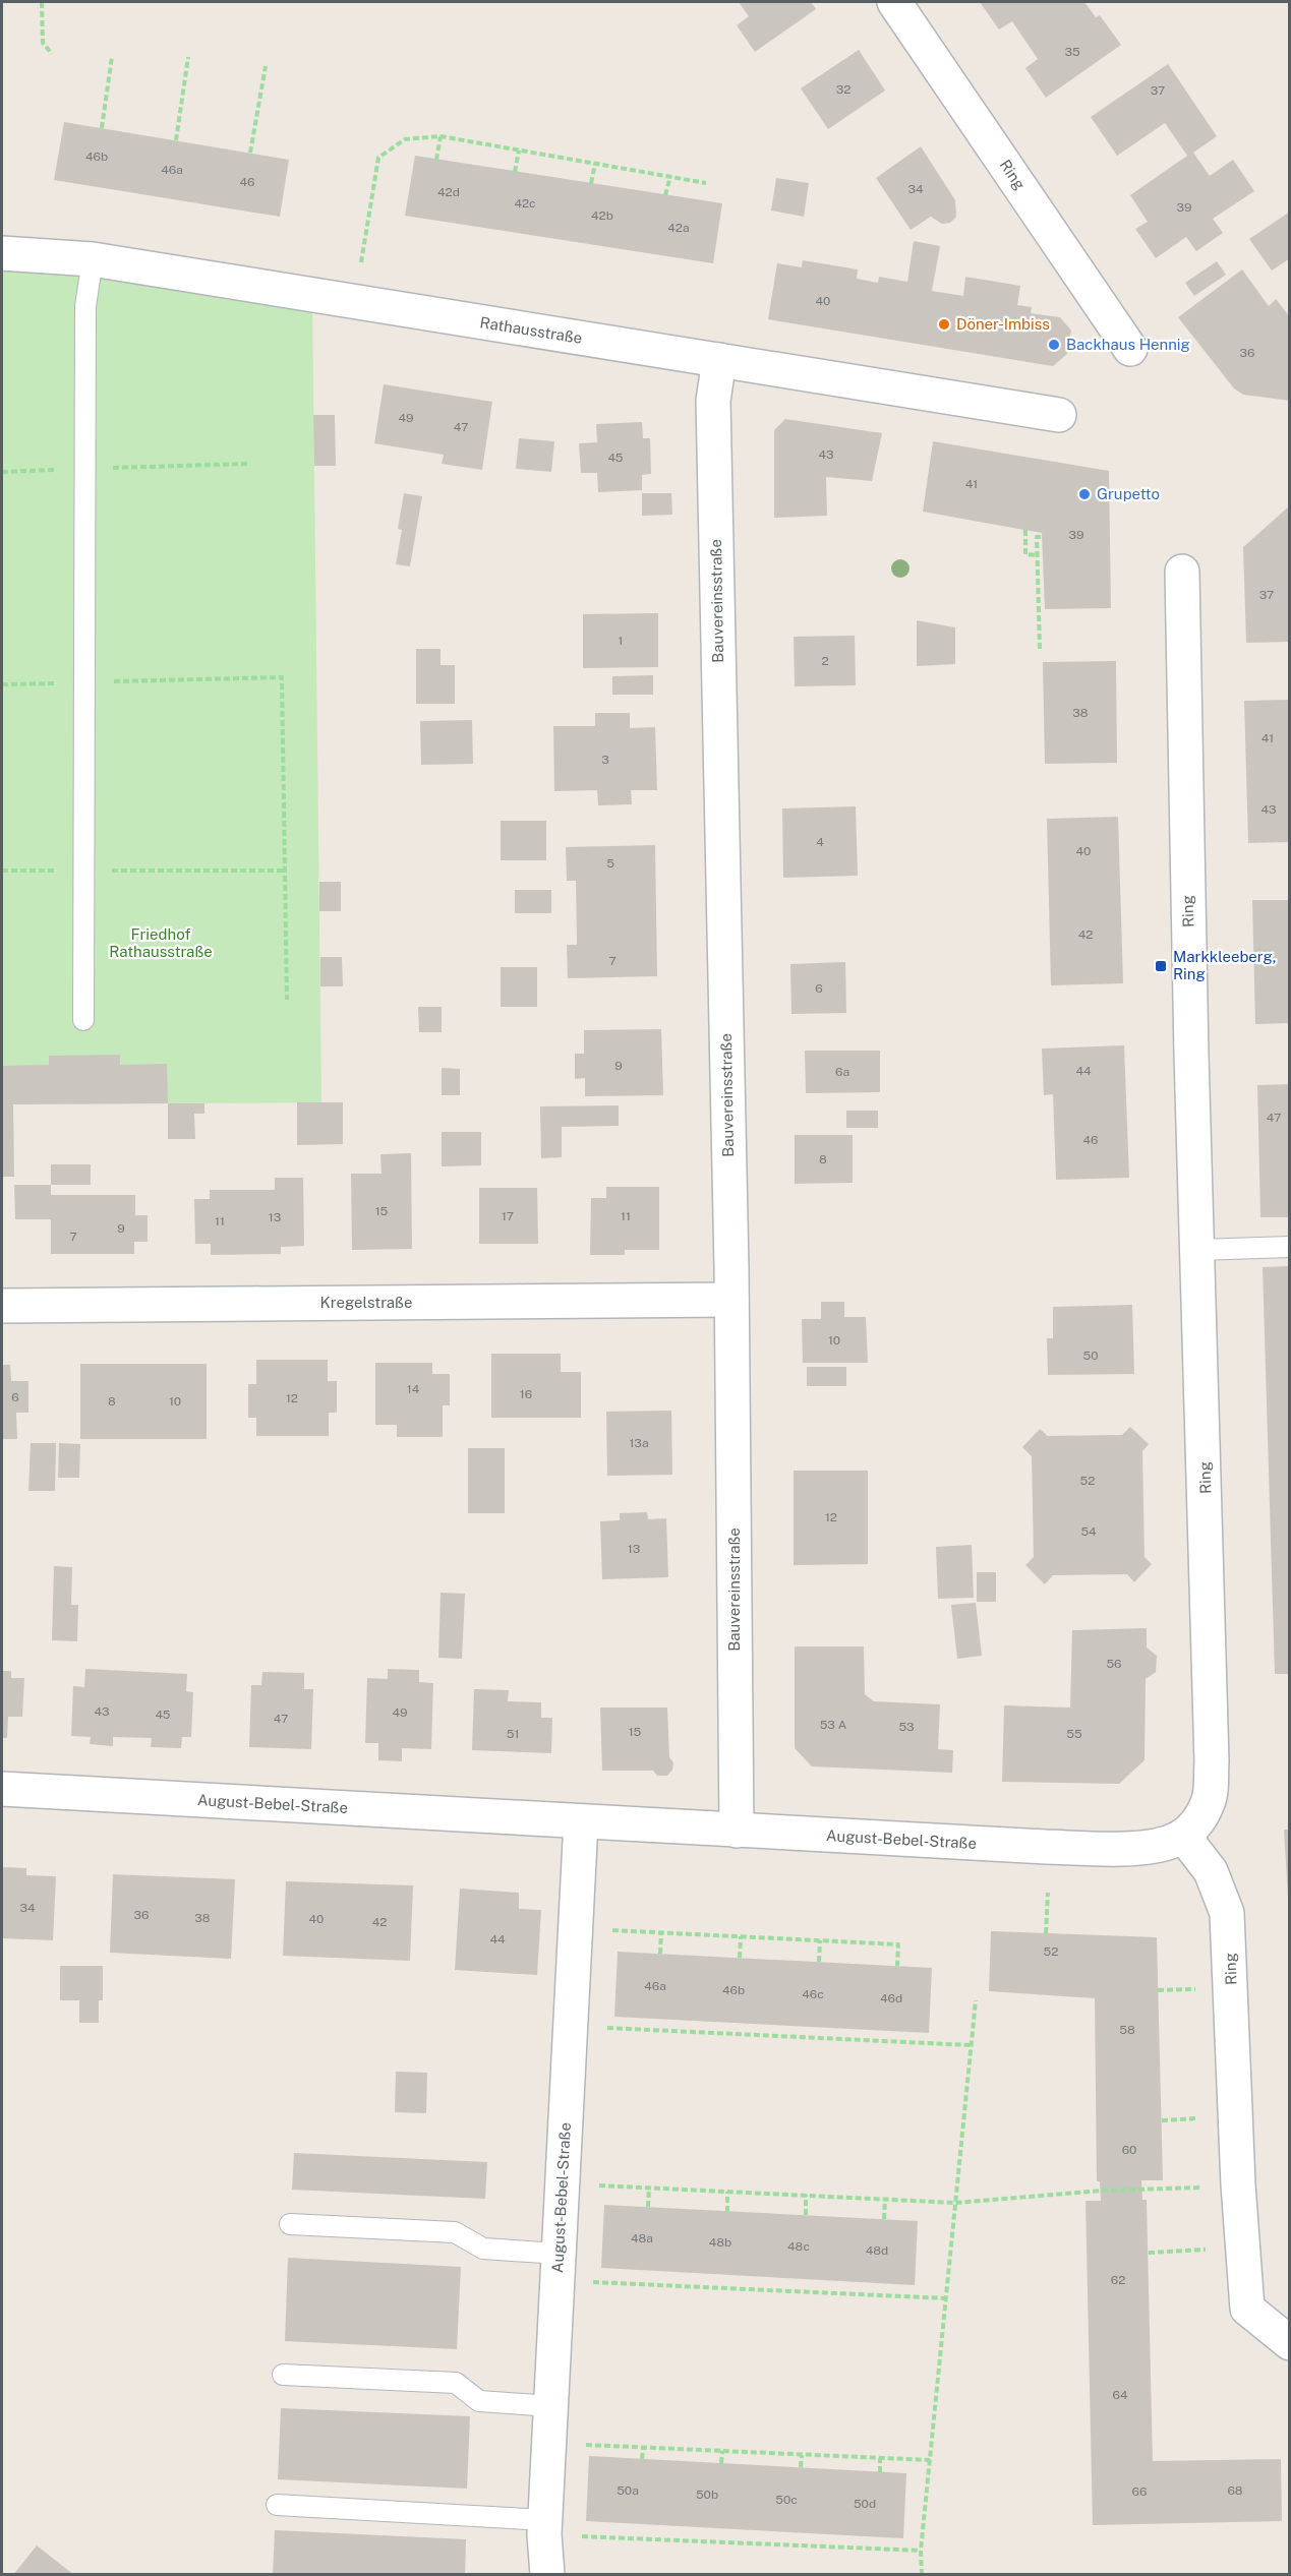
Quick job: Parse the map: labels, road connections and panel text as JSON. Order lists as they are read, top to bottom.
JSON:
{
  "streets": {
    "street": [
      "Ring",
      "Rathausstraße",
      "Bauvereinsstraße",
      "Kregelstraße",
      "August-Bebel-Straße"
    ]
  },
  "crossings": [
    ["Ring", "August-Bebel-Straße"],
    ["Rathausstraße", "Bauvereinsstraße"],
    ["Bauvereinsstraße", "Kregelstraße"],
    ["Bauvereinsstraße", "August-Bebel-Straße"]
  ],
  "parks": ["Friedhof Rathausstraße"],
  "places": {
    "other": ["Döner-Imbiss", "Backhaus Hennig", "Grupetto"],
    "transit": ["Markkleeberg, Ring"]
  },
  "house_numbers": [
    "35",
    "32",
    "37",
    "46b",
    "46a",
    "46",
    "34",
    "42d",
    "42c",
    "39",
    "42b",
    "42a",
    "40",
    "36",
    "49",
    "47",
    "43",
    "45",
    "41",
    "39",
    "37",
    "1",
    "2",
    "38",
    "41",
    "3",
    "43",
    "4",
    "40",
    "5",
    "42",
    "7",
    "6",
    "9",
    "44",
    "6a",
    "47",
    "46",
    "8",
    "15",
    "17",
    "11",
    "13",
    "11",
    "9",
    "7",
    "10",
    "50",
    "14",
    "16",
    "6",
    "12",
    "8",
    "10",
    "13a",
    "52",
    "12",
    "54",
    "13",
    "56",
    "43",
    "49",
    "45",
    "47",
    "53 A",
    "53",
    "15",
    "51",
    "55",
    "34",
    "36",
    "38",
    "40",
    "42",
    "44",
    "52",
    "46a",
    "46b",
    "46c",
    "46d",
    "58",
    "60",
    "48a",
    "48b",
    "48c",
    "48d",
    "62",
    "64",
    "50a",
    "68",
    "66",
    "50b",
    "50c",
    "50d"
  ]
}
